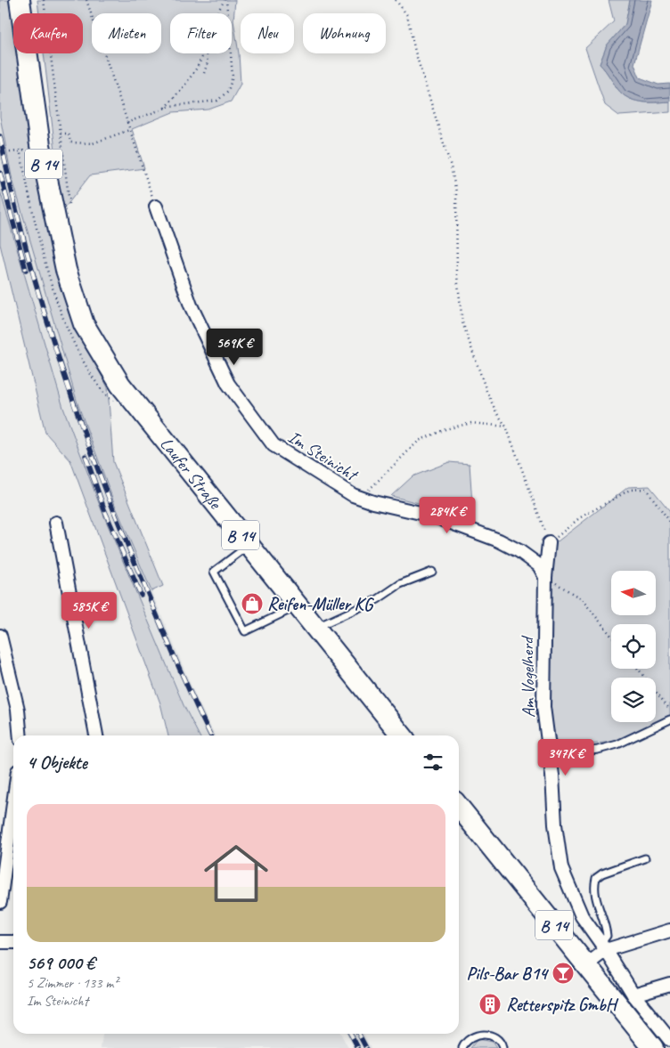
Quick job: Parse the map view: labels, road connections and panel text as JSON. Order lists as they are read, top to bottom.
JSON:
{
  "streets": {
    "main road": ["B 14", "Laufer Straße"],
    "street": ["Im Steinicht", "Am Vogelherd"]
  },
  "crossings": [
    ["Im Steinicht", "Am Vogelherd"]
  ],
  "places": {
    "shop": ["Reifen-Müller KG"],
    "bar": ["Pils-Bar B14"],
    "building": ["Retterspitz GmbH"]
  },
  "north": "left",
  "page": {
    "chip": [
      "Kaufen",
      "Mieten",
      "Filter",
      "Neu",
      "Wohnung"
    ],
    "price": [
      "569K €",
      "284K €",
      "585K €",
      "347K €"
    ],
    "heading": "4 Objekte",
    "list": [
      {
        "name": "569 000 €",
        "note": "5 Zimmer · 133 m² · Im Steinicht"
      }
    ]
  }
}
